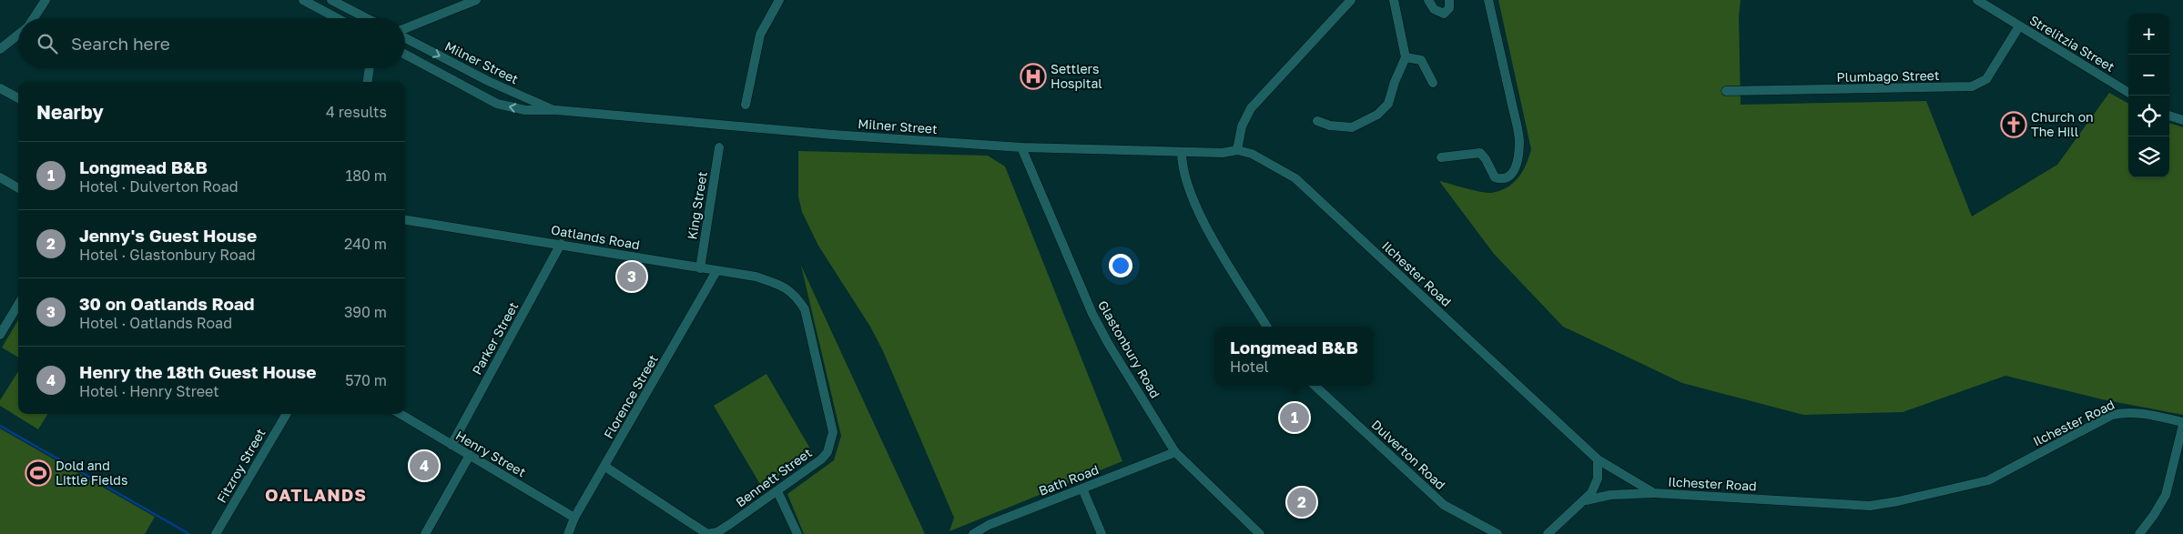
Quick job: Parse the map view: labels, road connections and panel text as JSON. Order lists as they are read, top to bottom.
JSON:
{
  "streets": {
    "street": [
      "Strelitzia Street",
      "Milner Street",
      "Plumbago Street",
      "King Street",
      "Oatlands Road",
      "Ilchester Road",
      "Parker Street",
      "Glastonbury Road",
      "Florence Street",
      "Henry Street",
      "Dulverton Road",
      "Fitzroy Street",
      "Bennett Street",
      "Bath Road"
    ]
  },
  "crossings": [
    ["Strelitzia Street", "Plumbago Street"],
    ["Milner Street", "Ilchester Road"],
    ["Milner Street", "Glastonbury Road"],
    ["King Street", "Oatlands Road"],
    ["Oatlands Road", "Parker Street"],
    ["Oatlands Road", "Florence Street"],
    ["Oatlands Road", "Bennett Street"],
    ["Parker Street", "Henry Street"],
    ["Glastonbury Road", "Bath Road"],
    ["Florence Street", "Henry Street"],
    ["Florence Street", "Bennett Street"]
  ],
  "districts": ["OATLANDS"],
  "places": {
    "hospital": ["Settlers Hospital"],
    "church": ["Church on The Hill"],
    "sports": ["Dold and Little Fields"]
  },
  "page": {
    "map_buttons": ["+", "−"],
    "search": "Search here",
    "heading": ["Nearby", "4 results"],
    "list": [
      {
        "mark": "1",
        "name": "Longmead B&B",
        "note": "Hotel · Dulverton Road",
        "value": "180 m"
      },
      {
        "mark": "2",
        "name": "Jenny's Guest House",
        "note": "Hotel · Glastonbury Road",
        "value": "240 m"
      },
      {
        "mark": "3",
        "name": "30 on Oatlands Road",
        "note": "Hotel · Oatlands Road",
        "value": "390 m"
      },
      {
        "mark": "4",
        "name": "Henry the 18th Guest House",
        "note": "Hotel · Henry Street",
        "value": "570 m"
      }
    ],
    "pins": [
      "3",
      "1",
      "4",
      "2"
    ],
    "popup": ["Longmead B&B", "Hotel"]
  }
}
